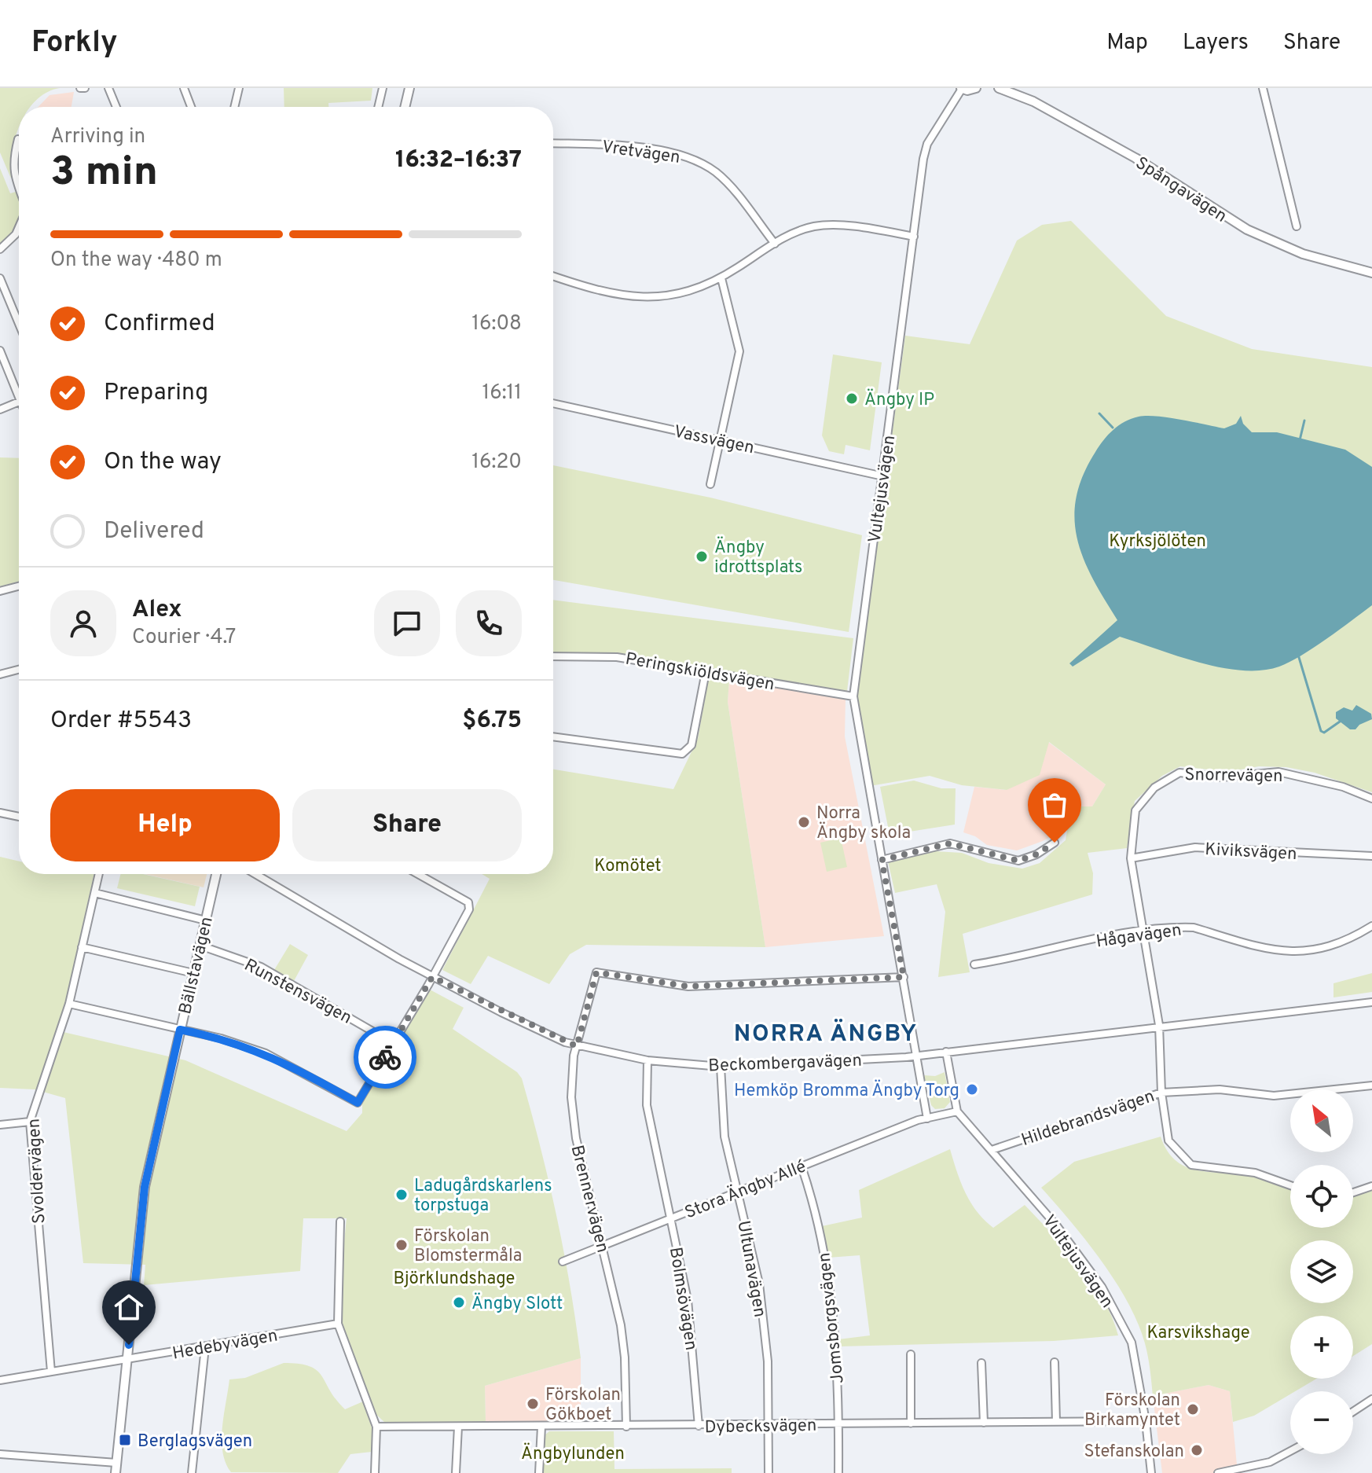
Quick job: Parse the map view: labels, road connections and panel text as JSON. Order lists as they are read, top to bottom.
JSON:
{
  "streets": {
    "street": [
      "Vretvägen",
      "Spångavägen",
      "Vassvägen",
      "Vultejusvägen",
      "Peringskiöldsvägen",
      "Snorrevägen",
      "Kiviksvägen",
      "Hågavägen",
      "Bällstavägen",
      "Runstensvägen",
      "Beckombergavägen",
      "Hildebrandsvägen",
      "Svoldervägen",
      "Stora Ängby Allé",
      "Brennervägen",
      "Ultunavägen",
      "Bolmsövägen",
      "Jomsborgsvägen",
      "Hedebyvägen",
      "Dybecksvägen"
    ]
  },
  "crossings": [
    ["Vassvägen", "Vultejusvägen"],
    ["Vultejusvägen", "Peringskiöldsvägen"],
    ["Vultejusvägen", "Beckombergavägen"],
    ["Vultejusvägen", "Hildebrandsvägen"],
    ["Vultejusvägen", "Stora Ängby Allé"],
    ["Vultejusvägen", "Brennervägen"],
    ["Vultejusvägen", "Dybecksvägen"],
    ["Snorrevägen", "Kiviksvägen"],
    ["Snorrevägen", "Hågavägen"],
    ["Snorrevägen", "Beckombergavägen"],
    ["Snorrevägen", "Hildebrandsvägen"],
    ["Bällstavägen", "Runstensvägen"],
    ["Bällstavägen", "Hedebyvägen"],
    ["Beckombergavägen", "Brennervägen"],
    ["Beckombergavägen", "Ultunavägen"],
    ["Beckombergavägen", "Bolmsövägen"],
    ["Svoldervägen", "Hedebyvägen"],
    ["Stora Ängby Allé", "Brennervägen"],
    ["Stora Ängby Allé", "Ultunavägen"],
    ["Stora Ängby Allé", "Bolmsövägen"],
    ["Stora Ängby Allé", "Jomsborgsvägen"],
    ["Brennervägen", "Dybecksvägen"],
    ["Ultunavägen", "Dybecksvägen"],
    ["Bolmsövägen", "Dybecksvägen"],
    ["Jomsborgsvägen", "Dybecksvägen"]
  ],
  "districts": ["NORRA ÄNGBY"],
  "parks": [
    "Kyrksjölöten",
    "Komötet",
    "Björklundshage",
    "Karsvikshage",
    "Ängbylunden"
  ],
  "places": {
    "other": [
      "Ängby IP",
      "Ängby idrottsplats",
      "Norra Ängby skola",
      "Hemköp Bromma Ängby Torg",
      "Ladugårdskarlens torpstuga",
      "Förskolan Blomstermåla",
      "Ängby Slott",
      "Förskolan Gökboet",
      "Förskolan Birkamyntet",
      "Stefanskolan"
    ],
    "transit": ["Berglagsvägen"]
  },
  "north": "top left",
  "page": {
    "header": "Forkly",
    "nav": ["Map", "Layers", "Share"],
    "heading": ["3 min", "Arriving in", "16:32–16:37"],
    "panel": [
      "Alex",
      "Courier · 4.7",
      "Order #5543",
      "$6.75"
    ],
    "bar": "On the way · 480 m",
    "list": [
      ["Confirmed", "16:08"],
      ["Preparing", "16:11"],
      ["On the way", "16:20"],
      "Delivered"
    ],
    "buttons": ["Help", "Share"],
    "map_buttons": ["+", "−"]
  }
}
